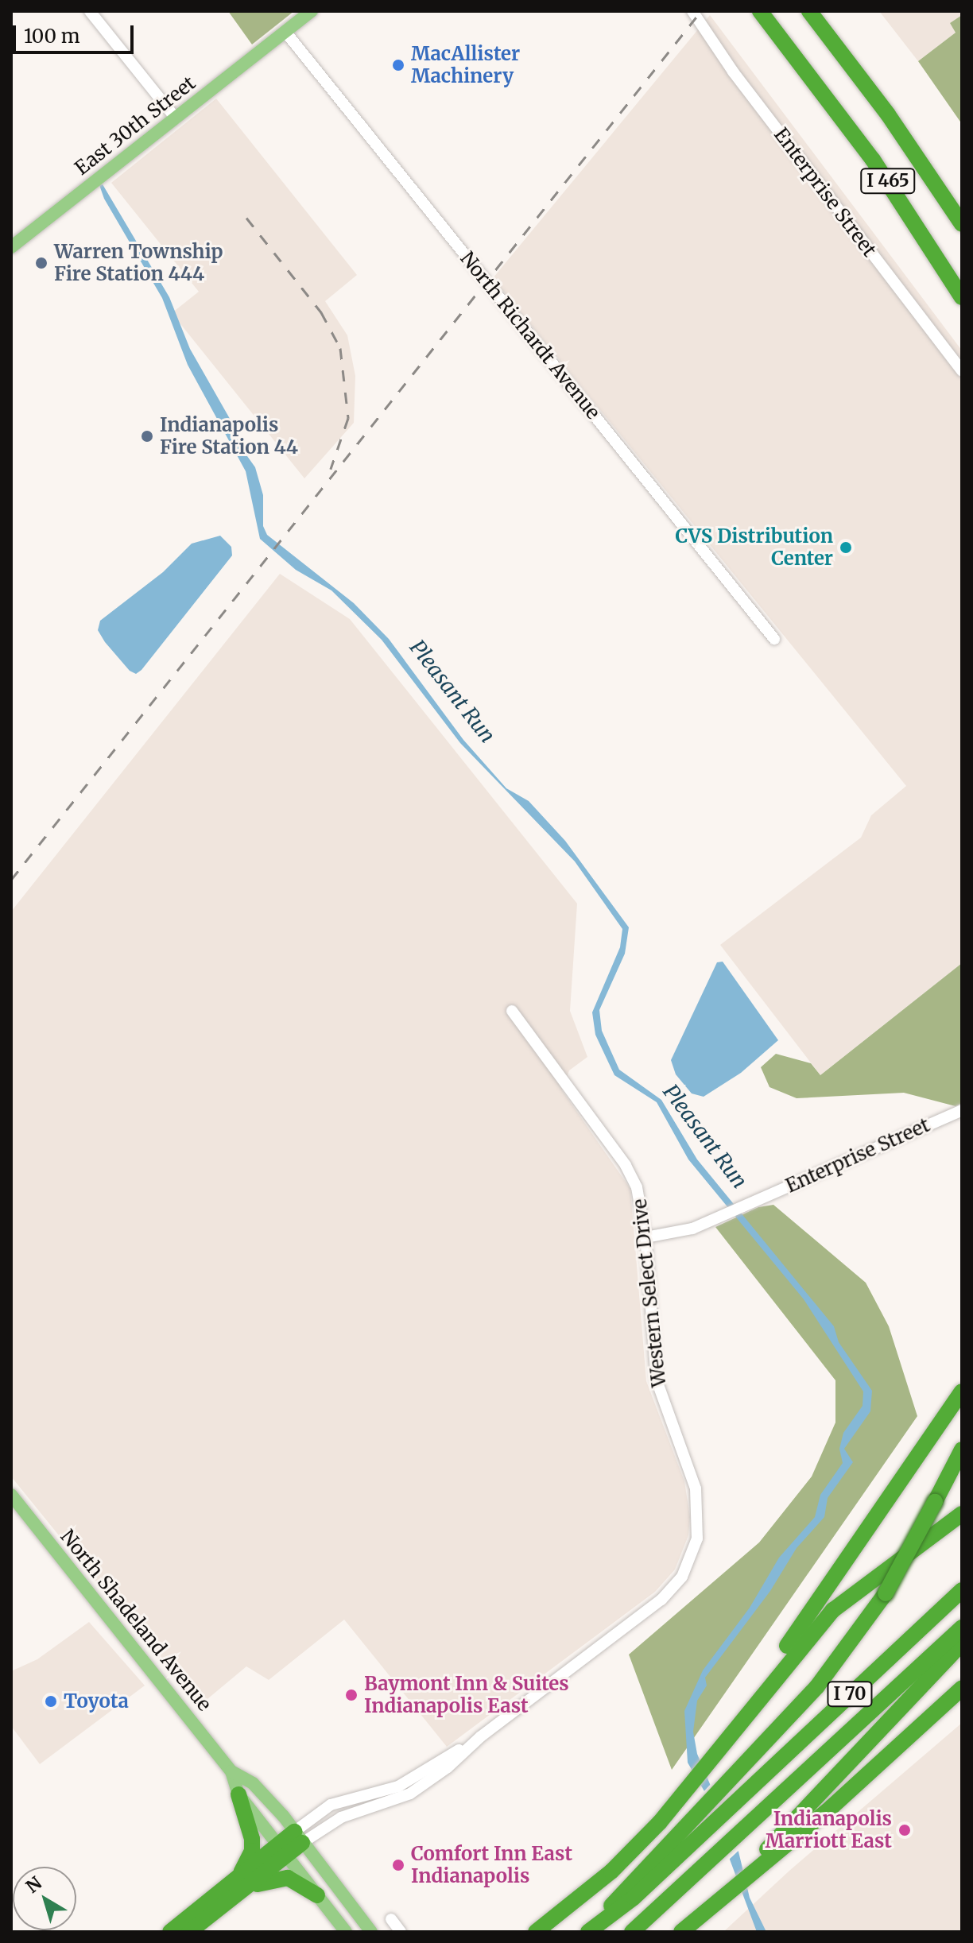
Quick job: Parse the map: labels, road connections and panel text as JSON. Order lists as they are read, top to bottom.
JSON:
{
  "streets": {
    "highway": ["I 465", "I 70"],
    "main road": ["East 30th Street", "North Shadeland Avenue"],
    "street": ["Enterprise Street", "North Richardt Avenue", "Western Select Drive"]
  },
  "crossings": [
    ["East 30th Street", "North Richardt Avenue"],
    ["Enterprise Street", "Western Select Drive"],
    ["Western Select Drive", "North Shadeland Avenue"]
  ],
  "water": ["Pleasant Run"],
  "places": [
    "MacAllister Machinery",
    "Warren Township Fire Station 444",
    "Indianapolis Fire Station 44",
    "CVS Distribution Center",
    "Baymont Inn & Suites Indianapolis East",
    "Toyota",
    "Indianapolis Marriott East",
    "Comfort Inn East Indianapolis"
  ],
  "scale_bar": "100 m",
  "north": "top left"
}
